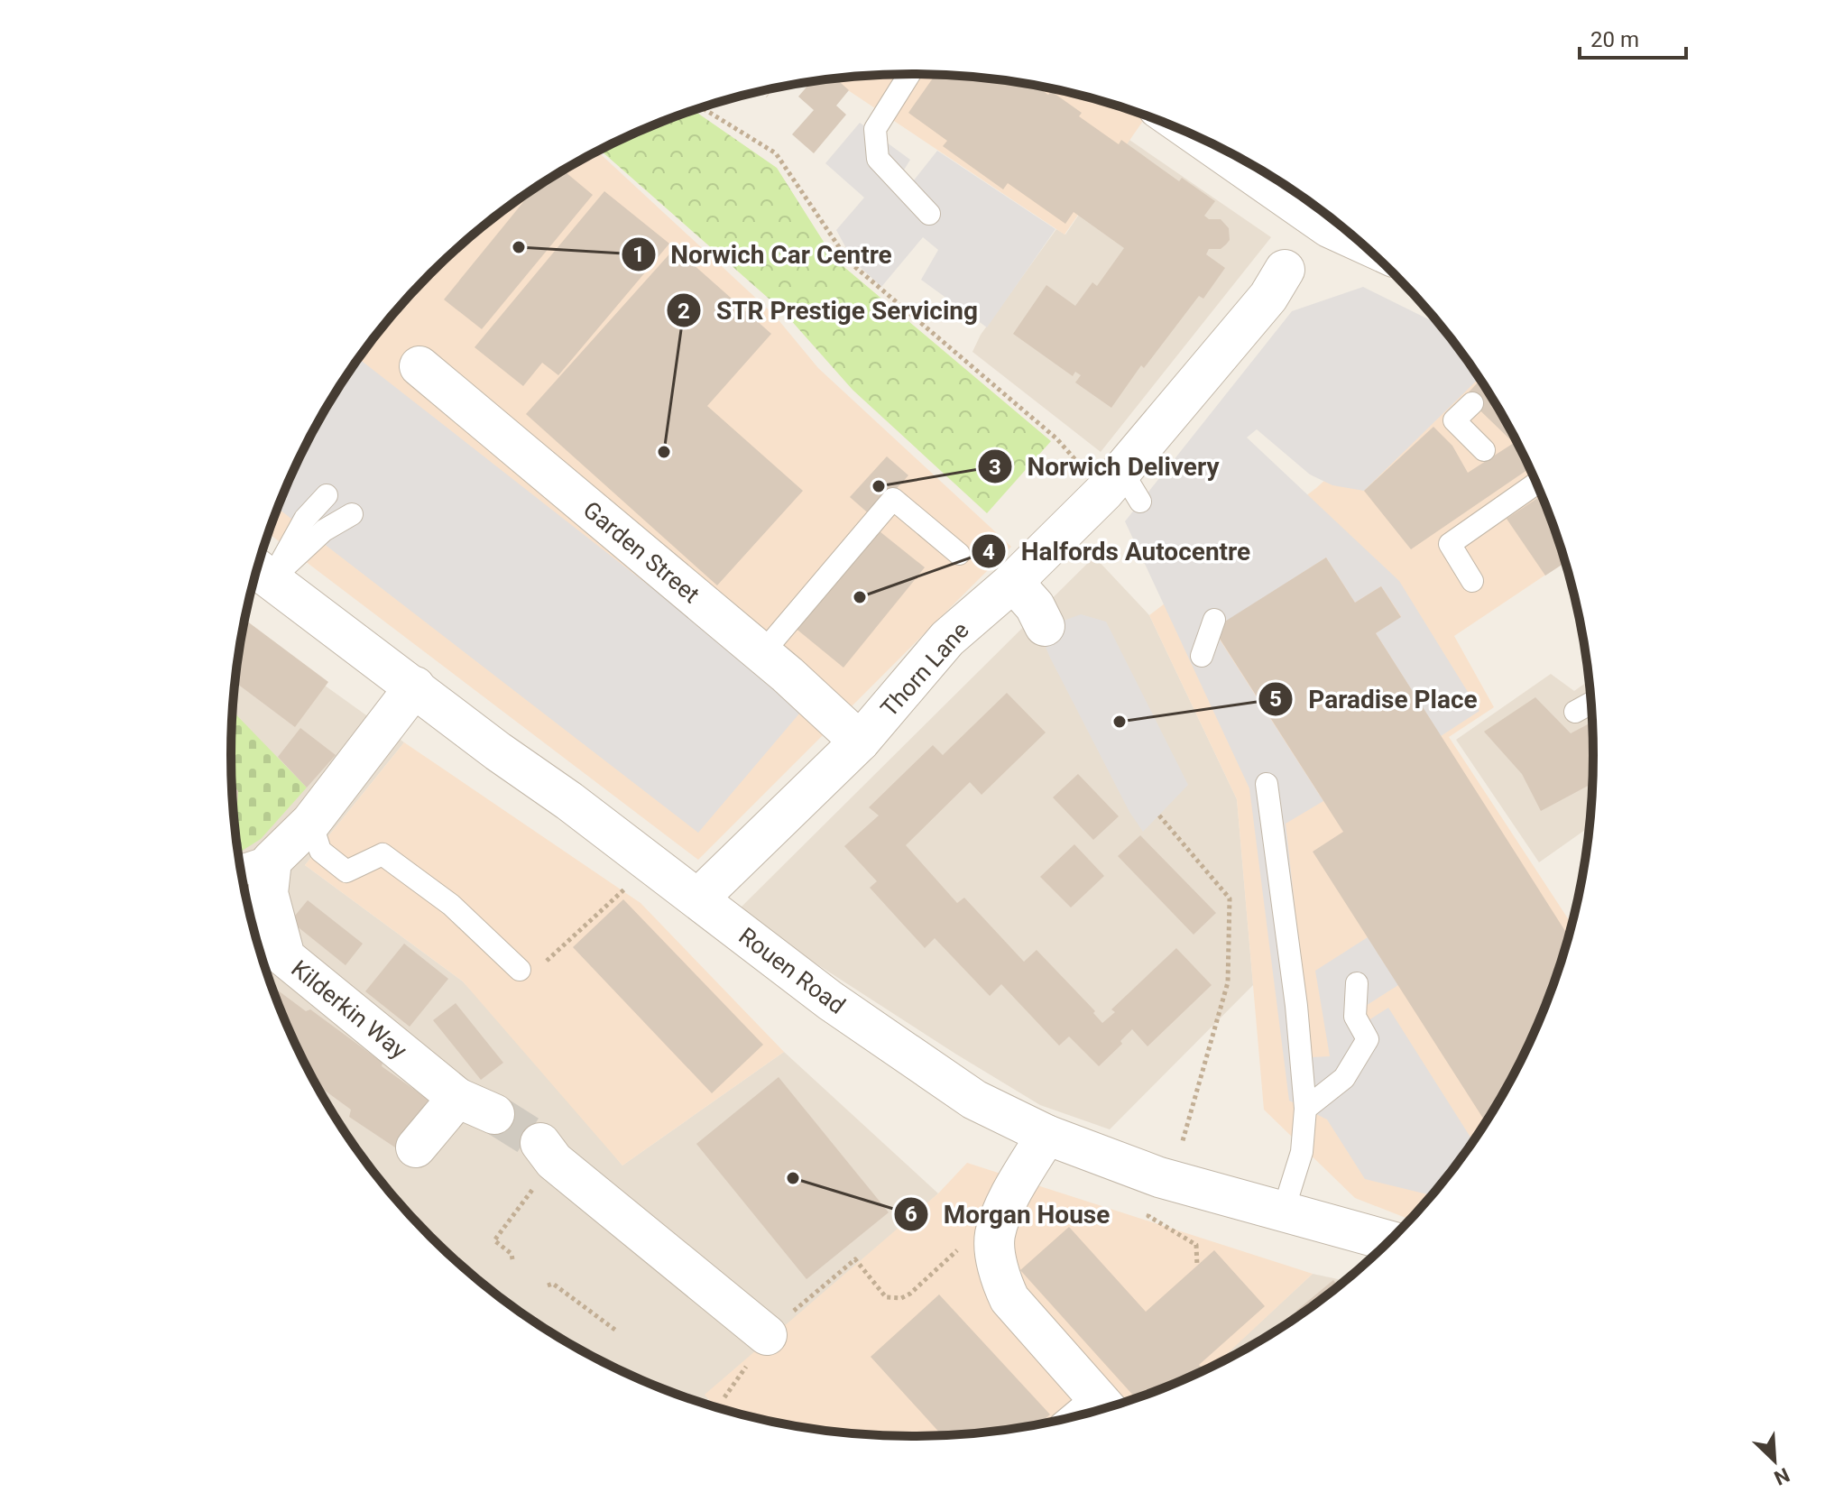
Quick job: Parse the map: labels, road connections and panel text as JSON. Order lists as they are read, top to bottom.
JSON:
{
  "streets": {
    "street": [
      "Garden Street",
      "Thorn Lane",
      "Rouen Road",
      "Kilderkin Way"
    ]
  },
  "crossings": [
    ["Garden Street", "Thorn Lane"],
    ["Thorn Lane", "Rouen Road"]
  ],
  "places": [
    "Norwich Car Centre",
    "STR Prestige Servicing",
    "Norwich Delivery",
    "Halfords Autocentre",
    "Paradise Place",
    "Morgan House"
  ],
  "scale_bar": "20 m",
  "north": "bottom right"
}
